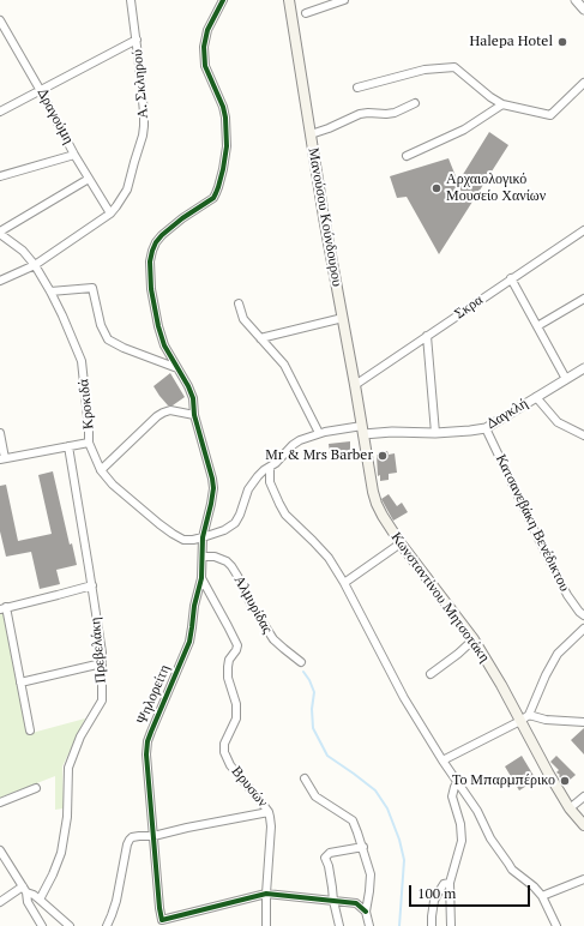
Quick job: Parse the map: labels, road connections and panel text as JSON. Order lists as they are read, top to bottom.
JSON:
{
  "streets": {
    "main road": ["Μανούσου Κούνδουρου", "Κωνσταντίνου Μητσοτάκη"],
    "street": [
      "Α. Σκληρού",
      "Δραγούμη",
      "Σκρα",
      "Κροκιδά",
      "Δαγκλή",
      "Κατσανεβάκη Βενέδικτου",
      "Αλμυρίδας",
      "Πρεβελάκη",
      "Ψηλορείτη",
      "Βρυσών"
    ]
  },
  "crossings": [
    ["Α. Σκληρού", "Δραγούμη"],
    ["Α. Σκληρού", "Κροκιδά"],
    ["Μανούσου Κούνδουρου", "Σκρα"],
    ["Μανούσου Κούνδουρου", "Κροκιδά"],
    ["Μανούσου Κούνδουρου", "Δαγκλή"],
    ["Μανούσου Κούνδουρου", "Κωνσταντίνου Μητσοτάκη"],
    ["Κροκιδά", "Δαγκλή"],
    ["Κροκιδά", "Κωνσταντίνου Μητσοτάκη"],
    ["Κροκιδά", "Ψηλορείτη"],
    ["Δαγκλή", "Κατσανεβάκη Βενέδικτου"],
    ["Δαγκλή", "Κωνσταντίνου Μητσοτάκη"],
    ["Αλμυρίδας", "Ψηλορείτη"],
    ["Ψηλορείτη", "Βρυσών"]
  ],
  "places": [
    "Halepa Hotel",
    "Αρχαιολογικό Μουσείο Χανίων",
    "Mr & Mrs Barber",
    "Το Μπαρμπέρικο"
  ],
  "scale_bar": "100 m"
}
